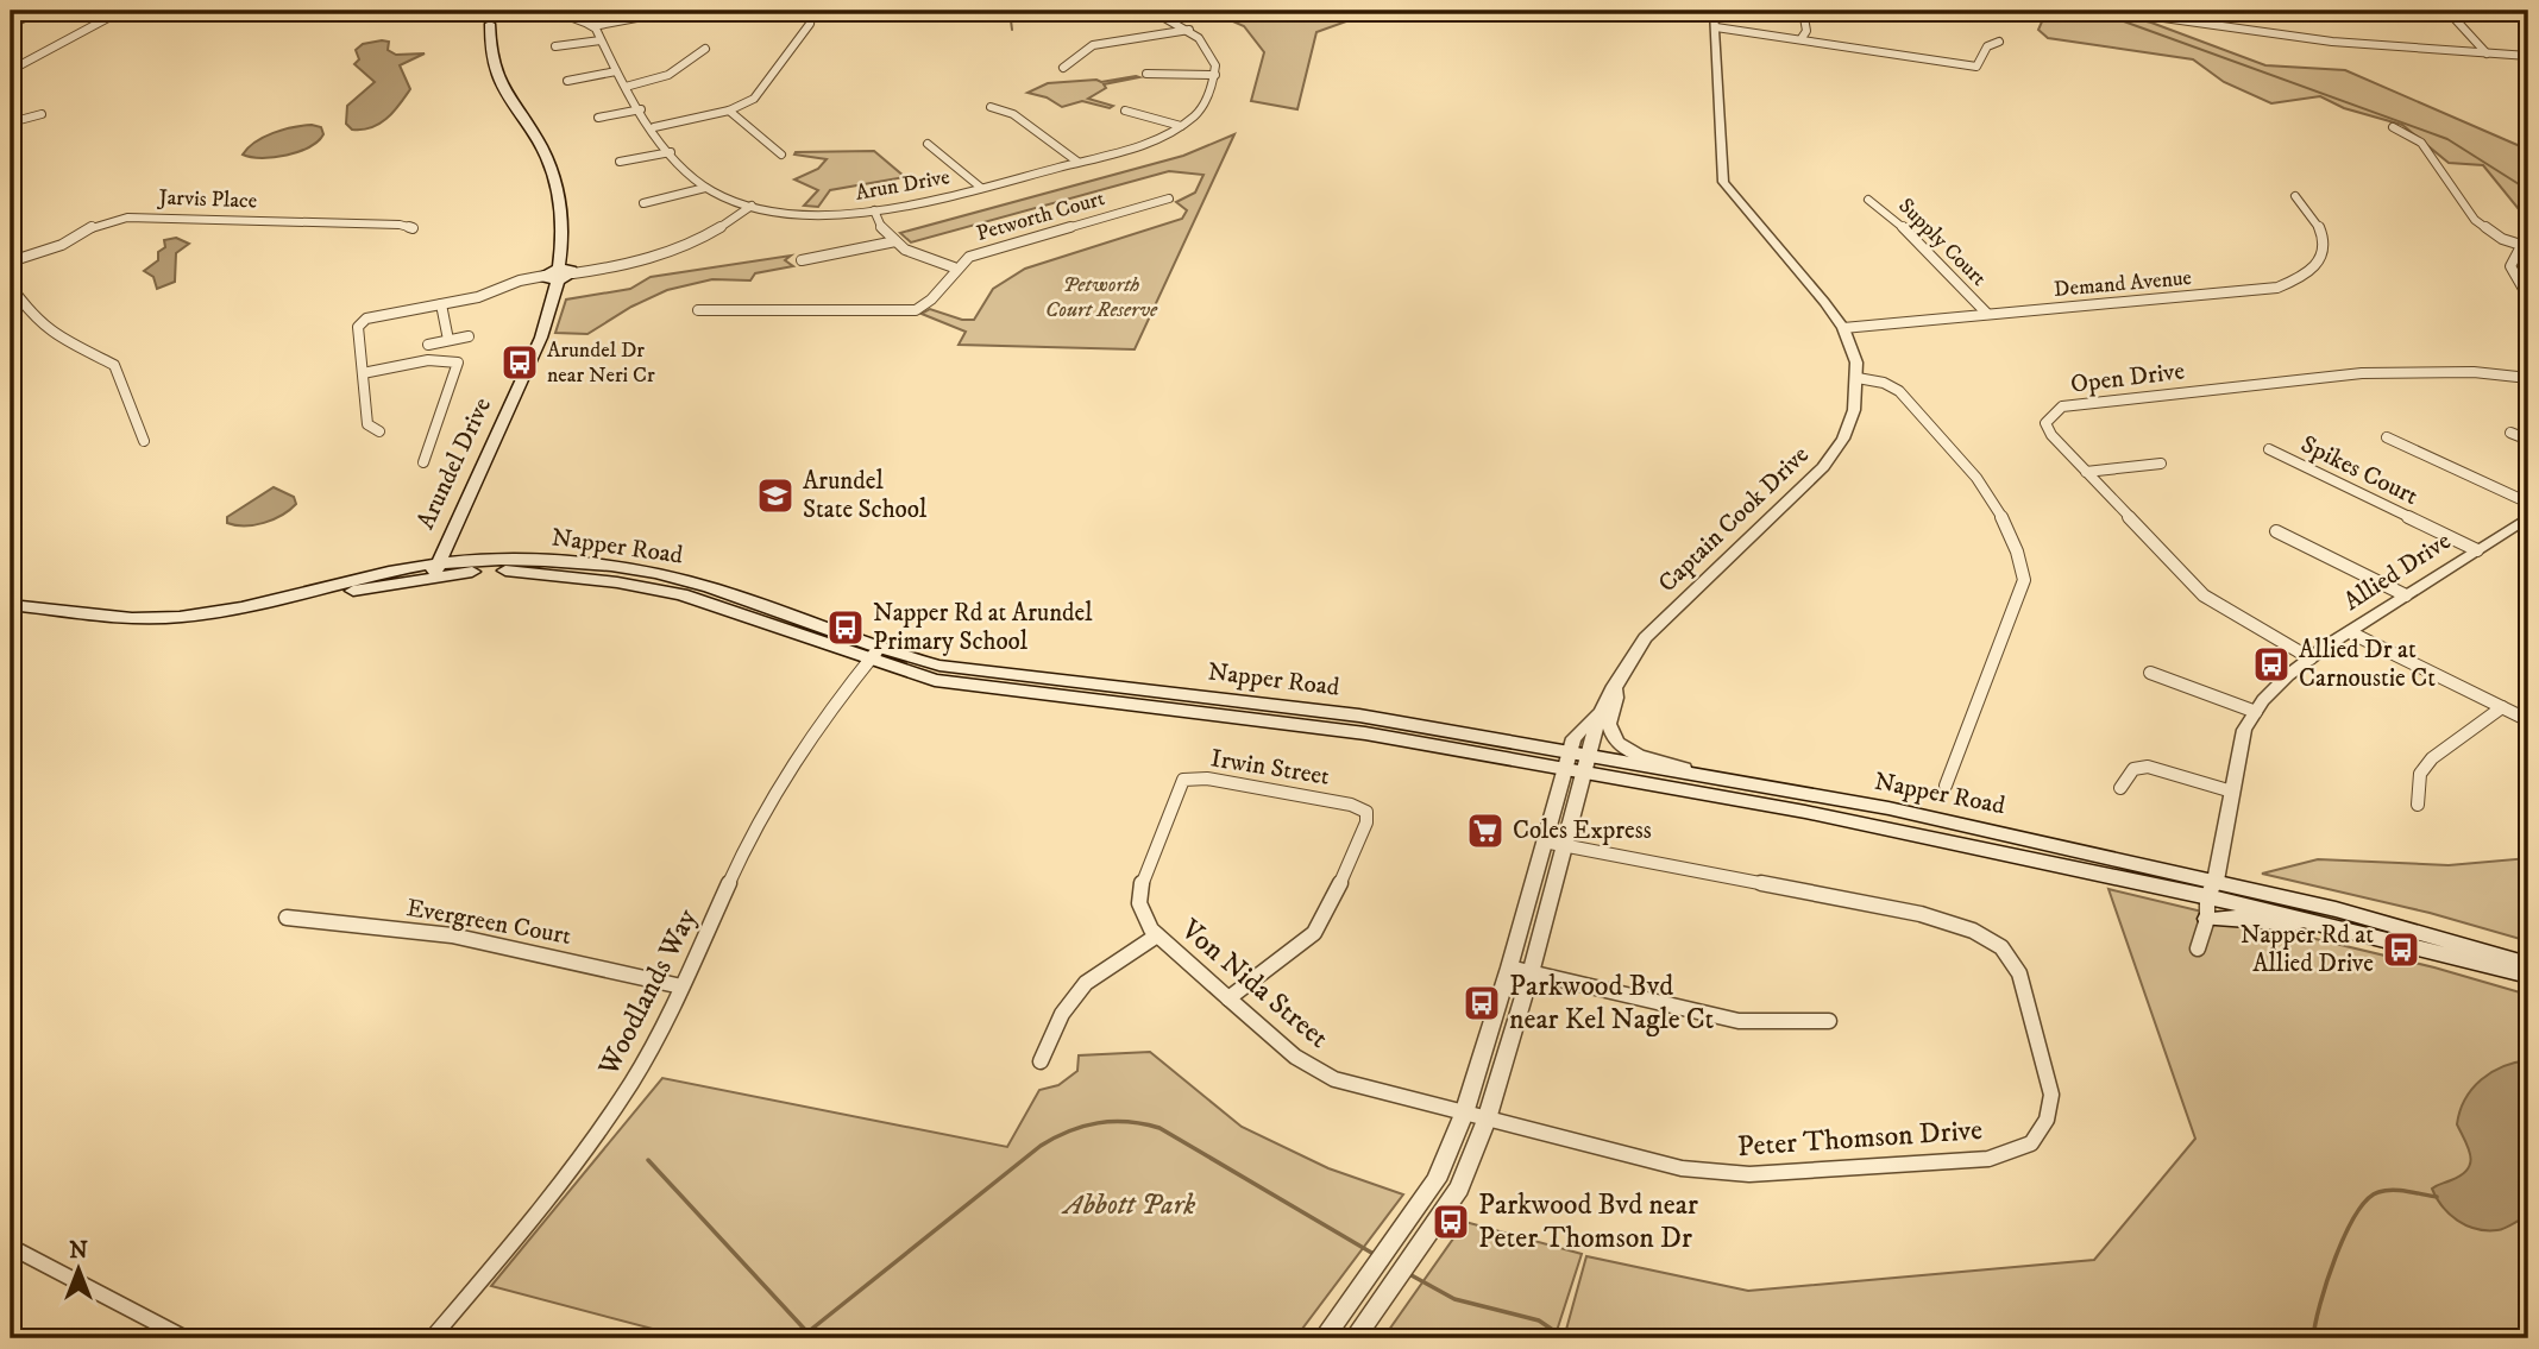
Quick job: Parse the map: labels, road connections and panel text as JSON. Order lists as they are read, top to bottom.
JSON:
{
  "streets": {
    "main road": ["Arundel Drive", "Napper Road"],
    "street": [
      "Arun Drive",
      "Jarvis Place",
      "Petworth Court",
      "Supply Court",
      "Demand Avenue",
      "Open Drive",
      "Spikes Court",
      "Captain Cook Drive",
      "Allied Drive",
      "Irwin Street",
      "Evergreen Court",
      "Von Nida Street",
      "Woodlands Way",
      "Peter Thomson Drive"
    ]
  },
  "crossings": [
    ["Supply Court", "Demand Avenue"],
    ["Demand Avenue", "Captain Cook Drive"],
    ["Open Drive", "Allied Drive"],
    ["Arundel Drive", "Napper Road"],
    ["Spikes Court", "Allied Drive"],
    ["Captain Cook Drive", "Napper Road"],
    ["Napper Road", "Allied Drive"],
    ["Napper Road", "Woodlands Way"],
    ["Irwin Street", "Von Nida Street"],
    ["Evergreen Court", "Woodlands Way"],
    ["Von Nida Street", "Peter Thomson Drive"]
  ],
  "parks": ["Petworth Court Reserve", "Abbott Park"],
  "places": {
    "bus stop": [
      "Arundel Dr near Neri Cr",
      "Napper Rd at Arundel Primary School",
      "Allied Dr at Carnoustie Ct",
      "Napper Rd at Allied Drive",
      "Parkwood Bvd near Kel Nagle Ct",
      "Parkwood Bvd near Peter Thomson Dr"
    ],
    "school or university": ["Arundel State School"],
    "supermarket": ["Coles Express"]
  },
  "north": "top"
}
